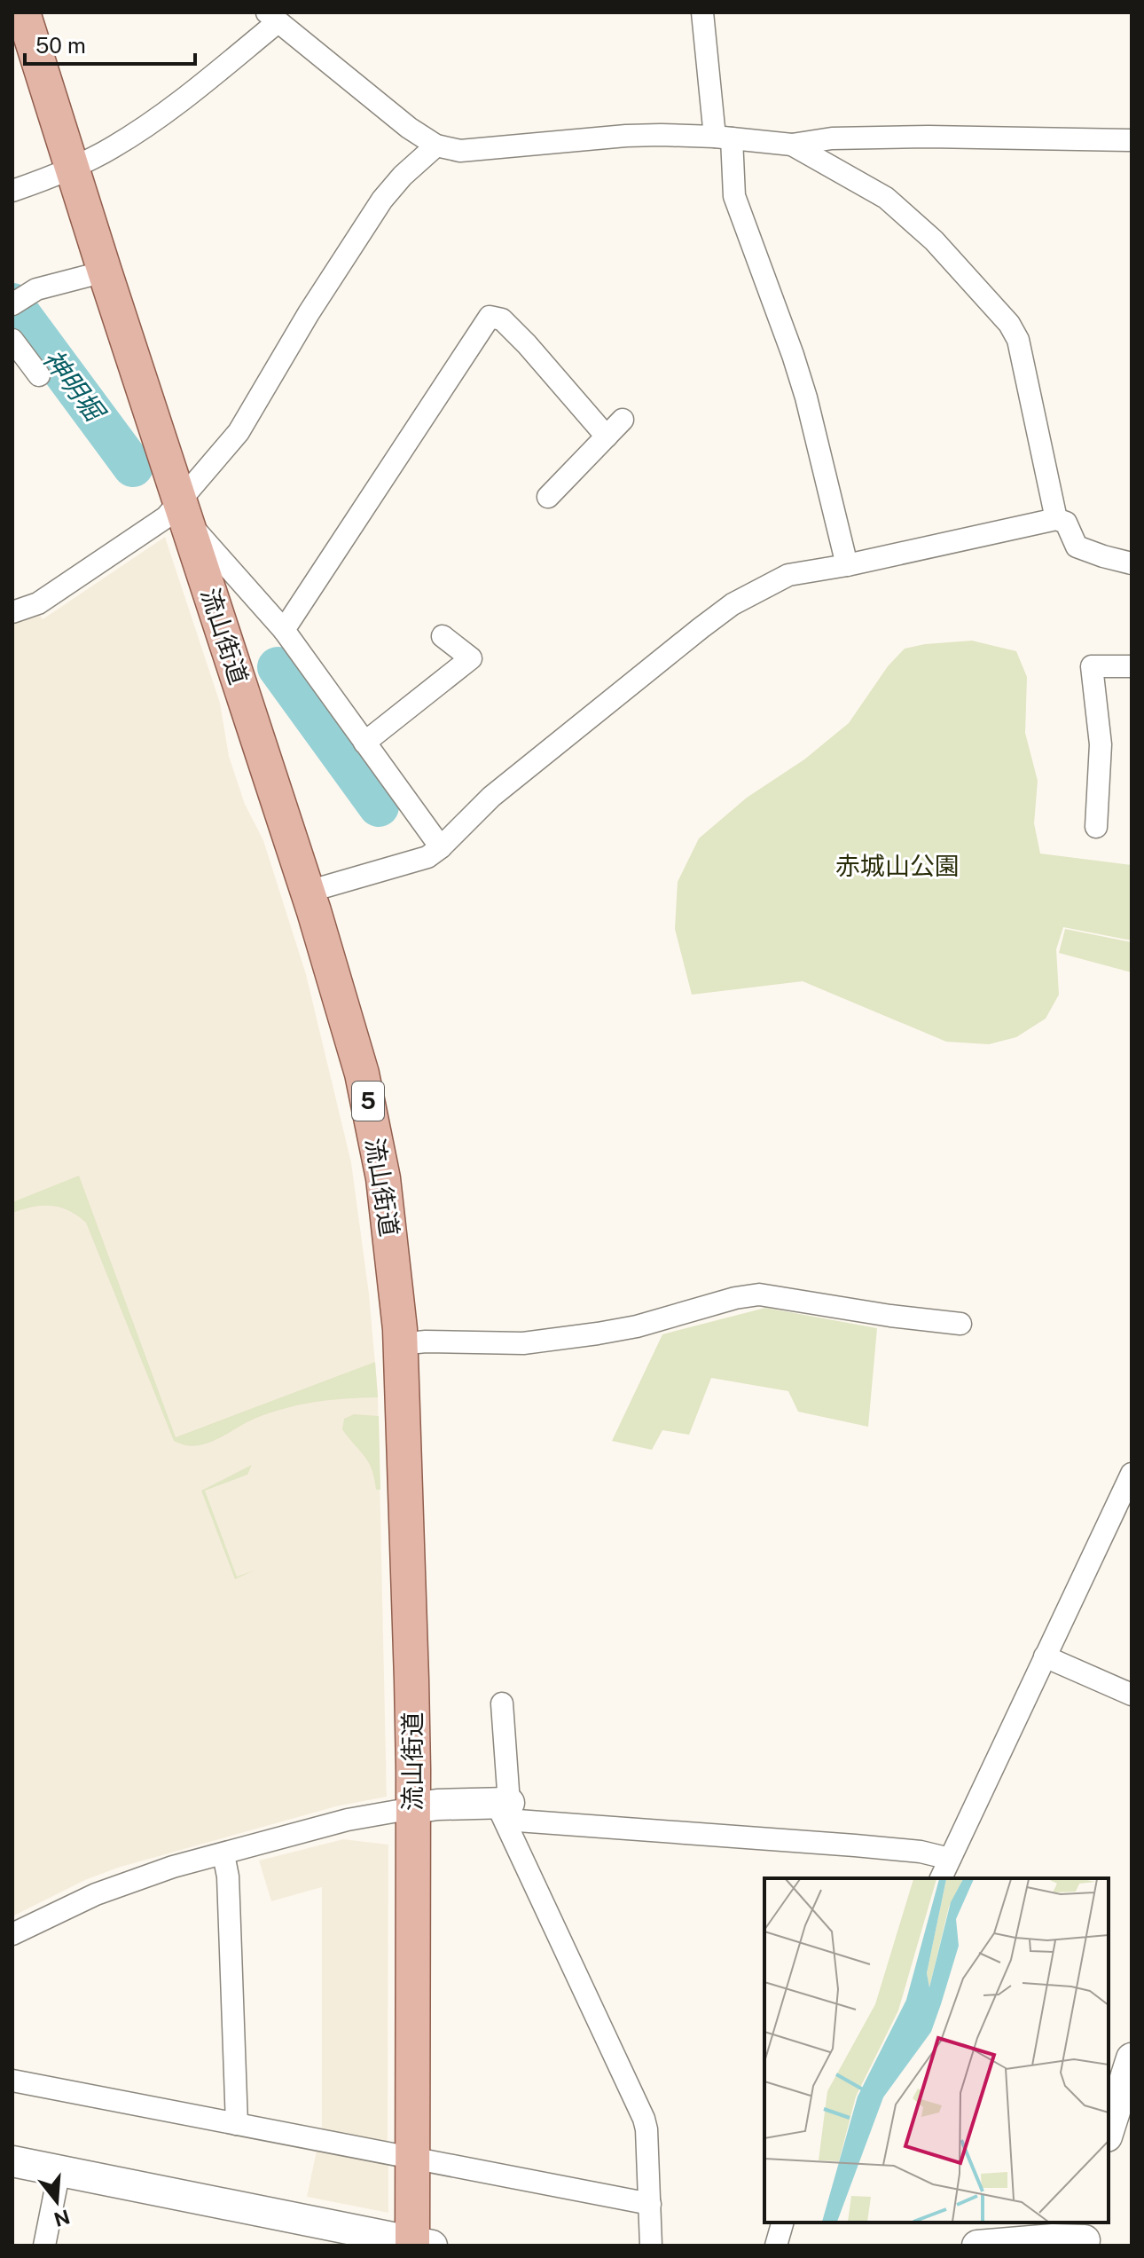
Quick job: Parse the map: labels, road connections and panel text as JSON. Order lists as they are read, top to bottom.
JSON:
{
  "streets": {
    "main road": ["流山街道", "5"]
  },
  "water": ["神明堀"],
  "parks": ["赤城山公園"],
  "scale_bar": "50 m",
  "north": "bottom"
}
